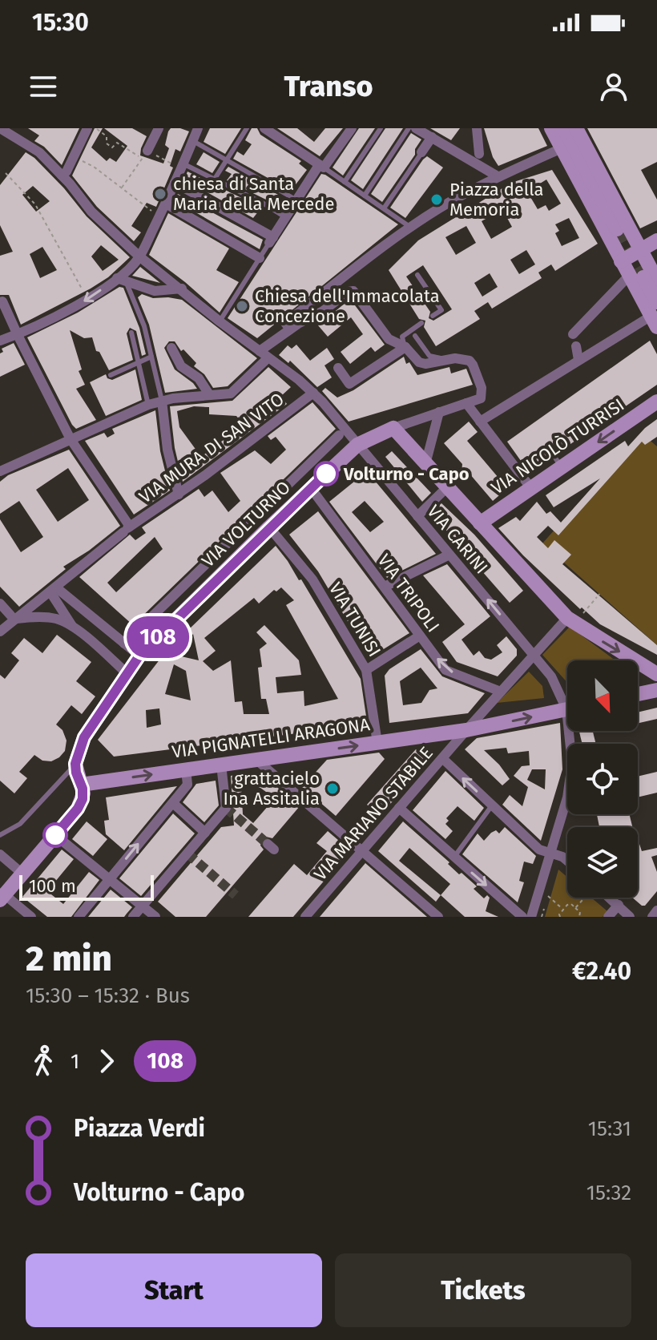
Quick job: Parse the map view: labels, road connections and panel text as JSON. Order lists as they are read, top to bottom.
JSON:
{
  "streets": {
    "street": [
      "VIA NICOLÒ TURRISI",
      "VIA MURA DI SAN VITO",
      "VIA VOLTURNO",
      "VIA CARINI",
      "VIA TRIPOLI",
      "VIA TUNISI",
      "VIA PIGNATELLI ARAGONA",
      "VIA MARIANO STABILE"
    ]
  },
  "crossings": [
    ["VIA MURA DI SAN VITO", "VIA CARINI"],
    ["VIA VOLTURNO", "VIA CARINI"],
    ["VIA VOLTURNO", "VIA TRIPOLI"],
    ["VIA VOLTURNO", "VIA TUNISI"],
    ["VIA CARINI", "VIA MARIANO STABILE"],
    ["VIA TRIPOLI", "VIA MARIANO STABILE"],
    ["VIA TUNISI", "VIA PIGNATELLI ARAGONA"],
    ["VIA PIGNATELLI ARAGONA", "VIA MARIANO STABILE"]
  ],
  "one_way": ["VIA PIGNATELLI ARAGONA"],
  "places": [
    "chiesa di Santa Maria della Mercede",
    "Piazza della Memoria",
    "Chiesa dell'Immacolata Concezione",
    "Volturno - Capo",
    "grattacielo Ina Assitalia"
  ],
  "lines": ["bus line 108"],
  "scale_bar": "100 m",
  "north": "bottom right",
  "page": {
    "status": "15:30",
    "header": "Transo",
    "on_map": "108",
    "scale": "100 m",
    "heading": ["2 min", "15:30 – 15:32 · Bus", "€2.40"],
    "legs": ["1", "108"],
    "list": [
      {
        "name": "Piazza Verdi",
        "value": "15:31"
      },
      {
        "name": "Volturno - Capo",
        "value": "15:32"
      }
    ],
    "buttons": ["Start", "Tickets"]
  }
}
